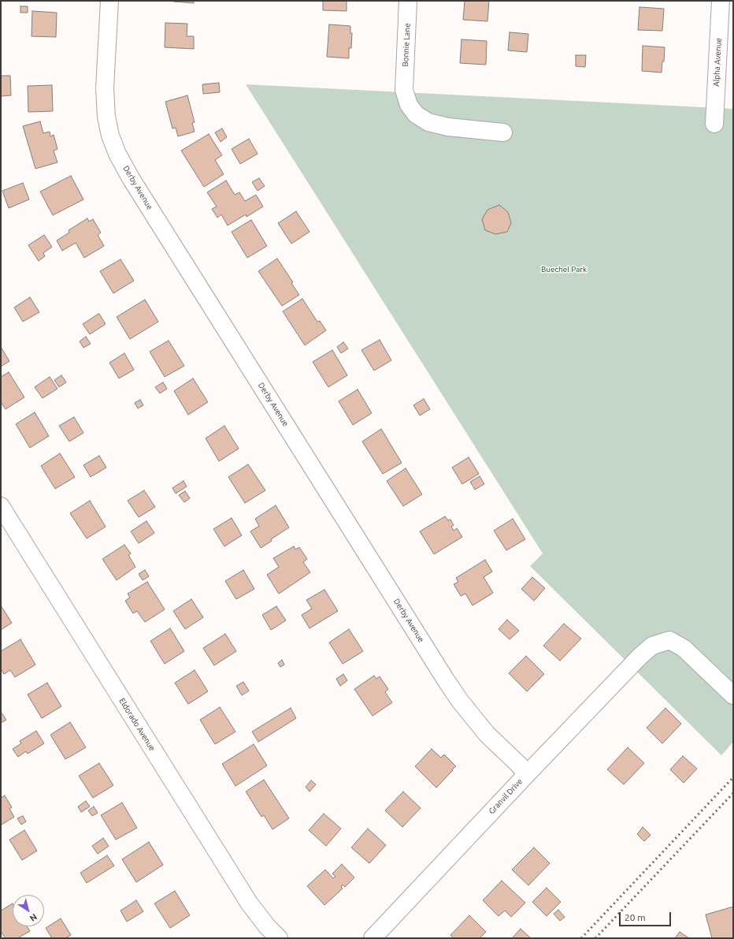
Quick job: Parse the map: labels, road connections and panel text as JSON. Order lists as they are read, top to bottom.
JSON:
{
  "streets": {
    "street": [
      "Bonnie Lane",
      "Alpha Avenue",
      "Derby Avenue",
      "Eldorado Avenue",
      "Granvil Drive"
    ]
  },
  "crossings": [
    ["Derby Avenue", "Granvil Drive"]
  ],
  "parks": ["Buechel Park"],
  "scale_bar": "20 m",
  "north": "bottom right"
}
